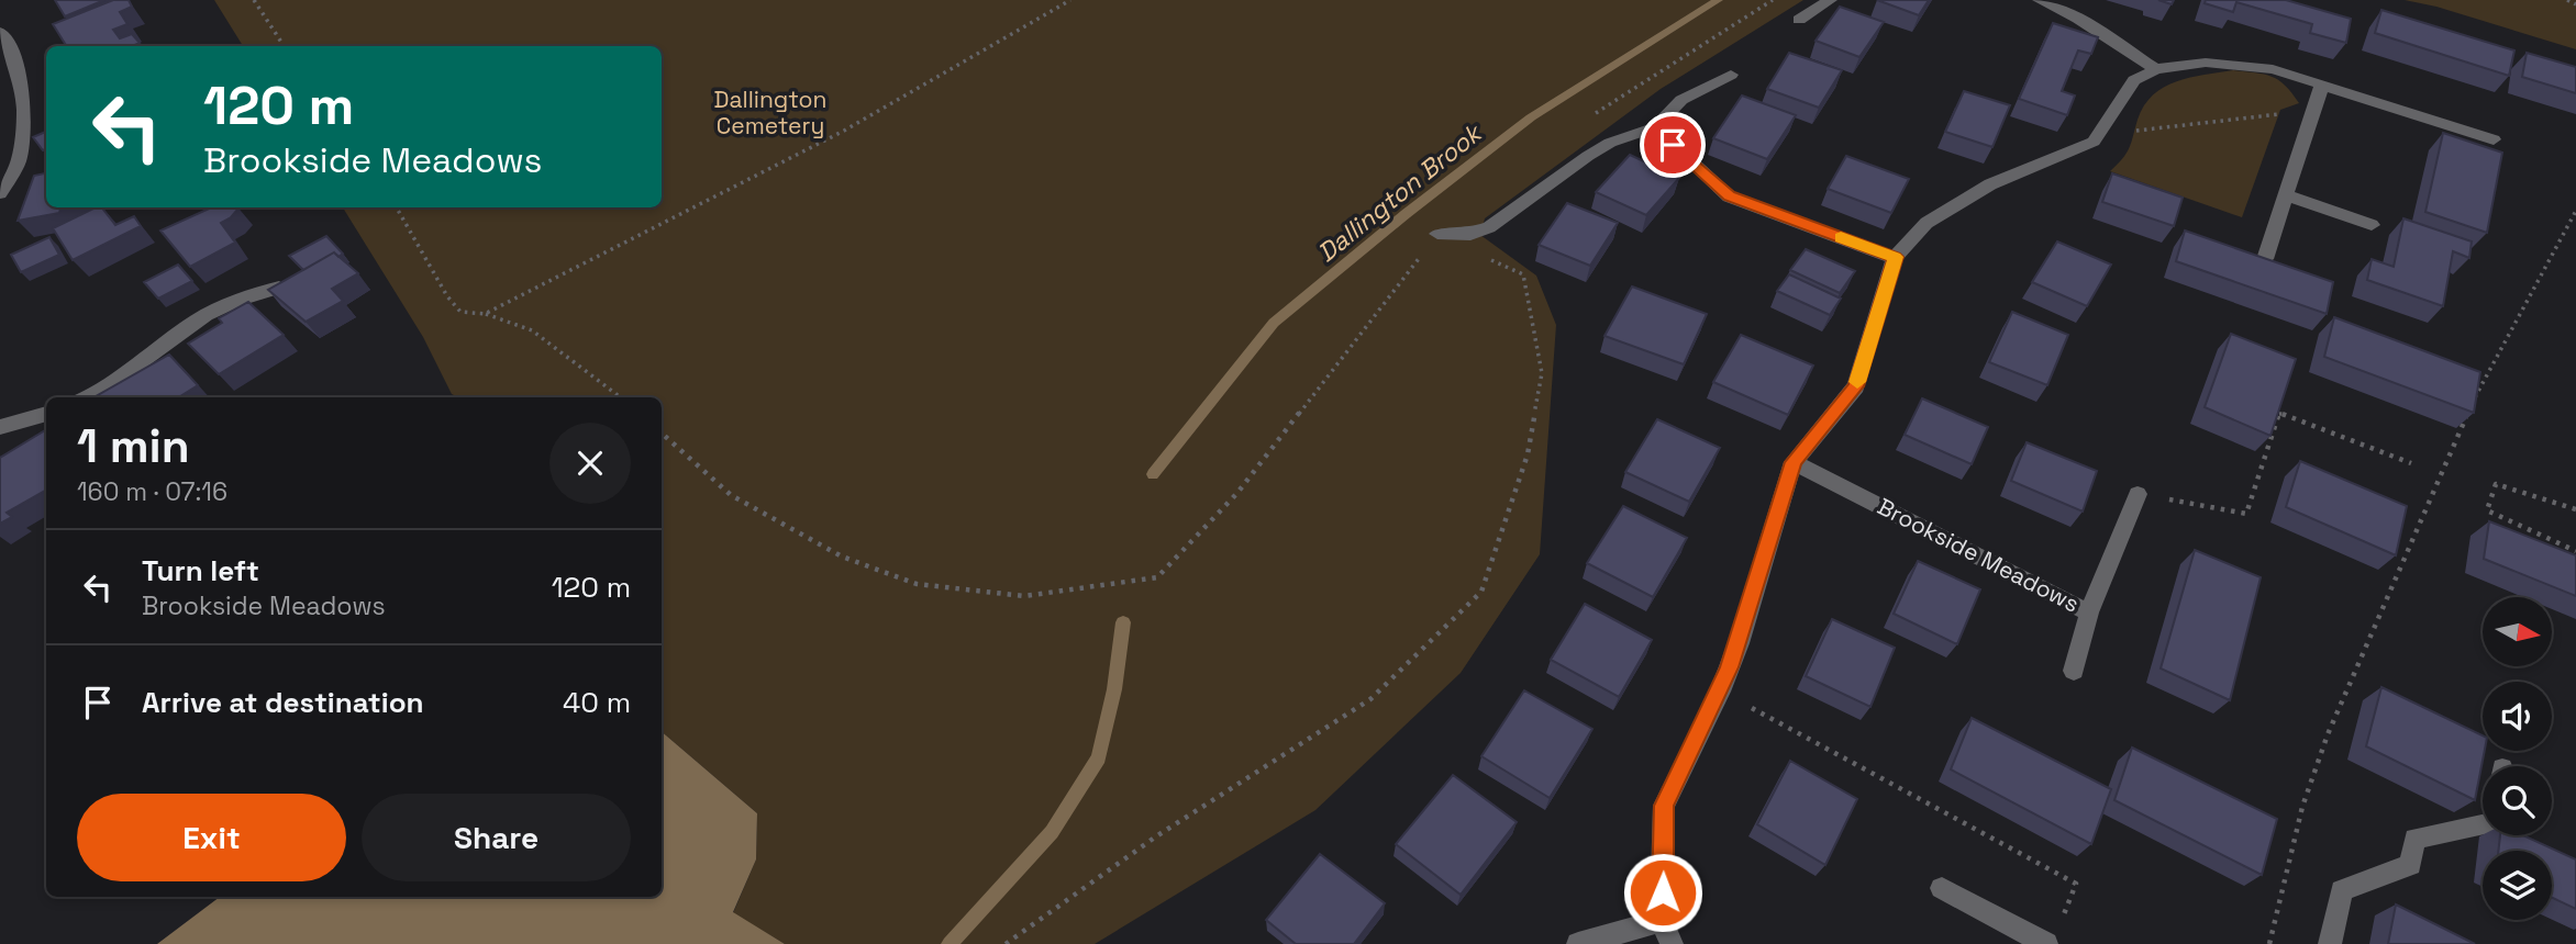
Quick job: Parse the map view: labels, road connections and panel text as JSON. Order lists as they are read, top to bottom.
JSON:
{
  "streets": {
    "street": ["Brookside Meadows"]
  },
  "water": ["Dallington Brook"],
  "parks": ["Dallington Cemetery"],
  "north": "right",
  "page": {
    "turn": ["120 m", "Brookside Meadows"],
    "heading": ["1 min", "160 m · 07:16"],
    "list": [
      {
        "name": "Turn left",
        "note": "Brookside Meadows",
        "value": "120 m"
      },
      {
        "name": "Arrive at destination",
        "value": "40 m"
      }
    ],
    "buttons": ["Exit", "Share"]
  }
}
